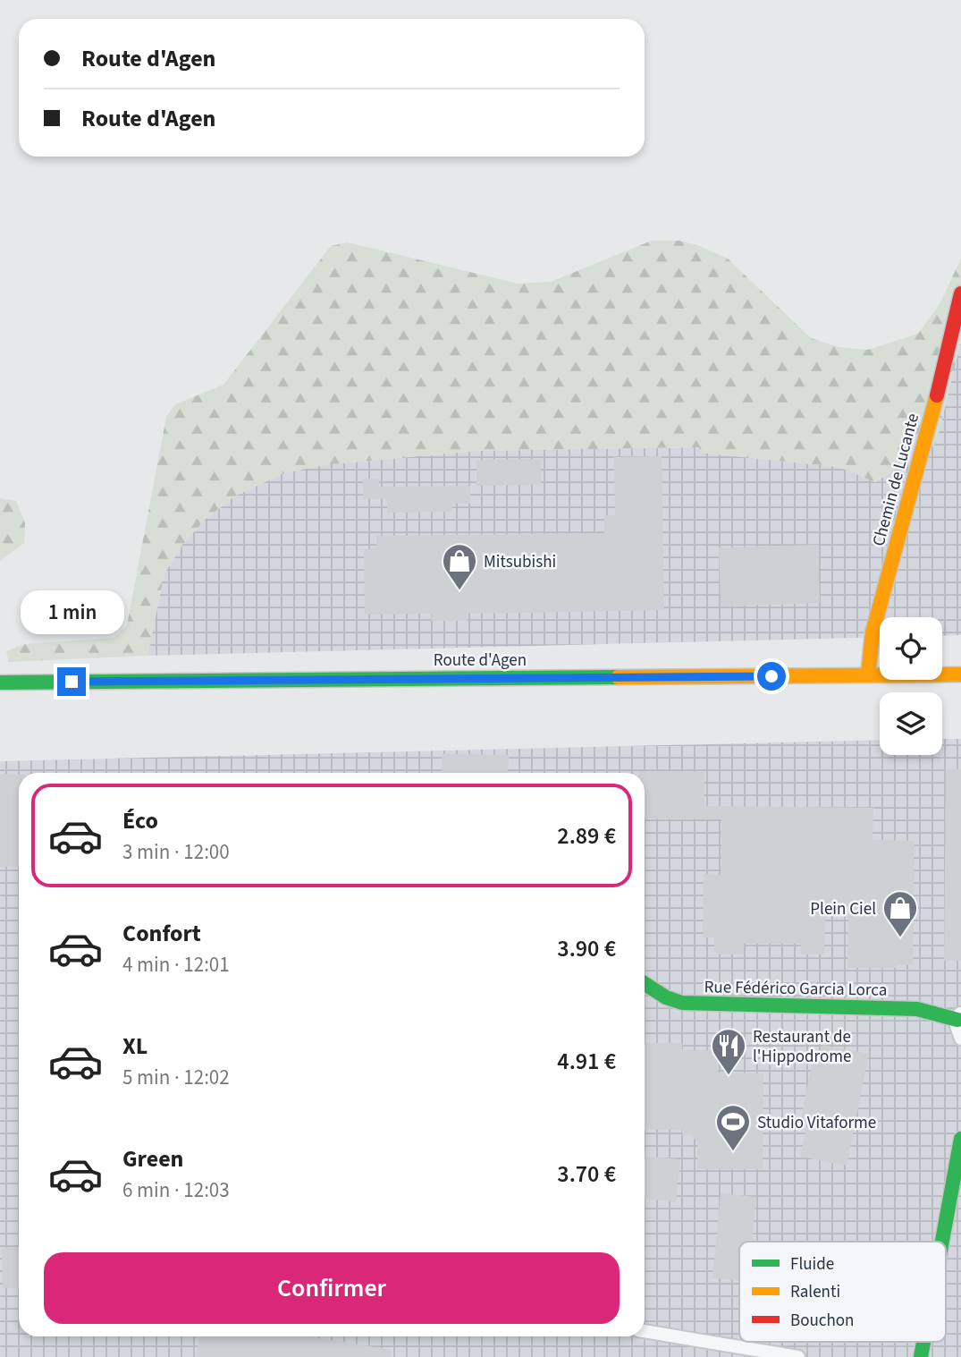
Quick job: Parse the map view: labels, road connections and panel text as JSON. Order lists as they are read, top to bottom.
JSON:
{
  "streets": {
    "main road": ["Chemin de Lucante", "Route d'Agen", "Rue Fédérico Garcia Lorca"]
  },
  "crossings": [
    ["Chemin de Lucante", "Route d'Agen"]
  ],
  "places": {
    "shop": ["Mitsubishi", "Plein Ciel"],
    "restaurant": ["Restaurant de l'Hippodrome"],
    "sports": ["Studio Vitaforme"]
  },
  "legend": ["Fluide", "Ralenti", "Bouchon"],
  "page": {
    "banner": ["Route d'Agen", "Route d'Agen"],
    "bubble": "1 min",
    "list": [
      {
        "name": "Éco",
        "note": "3 min · 12:00",
        "value": "2.89 €"
      },
      {
        "name": "Confort",
        "note": "4 min · 12:01",
        "value": "3.90 €"
      },
      {
        "name": "XL",
        "note": "5 min · 12:02",
        "value": "4.91 €"
      },
      {
        "name": "Green",
        "note": "6 min · 12:03",
        "value": "3.70 €"
      }
    ],
    "buttons": "Confirmer"
  }
}
